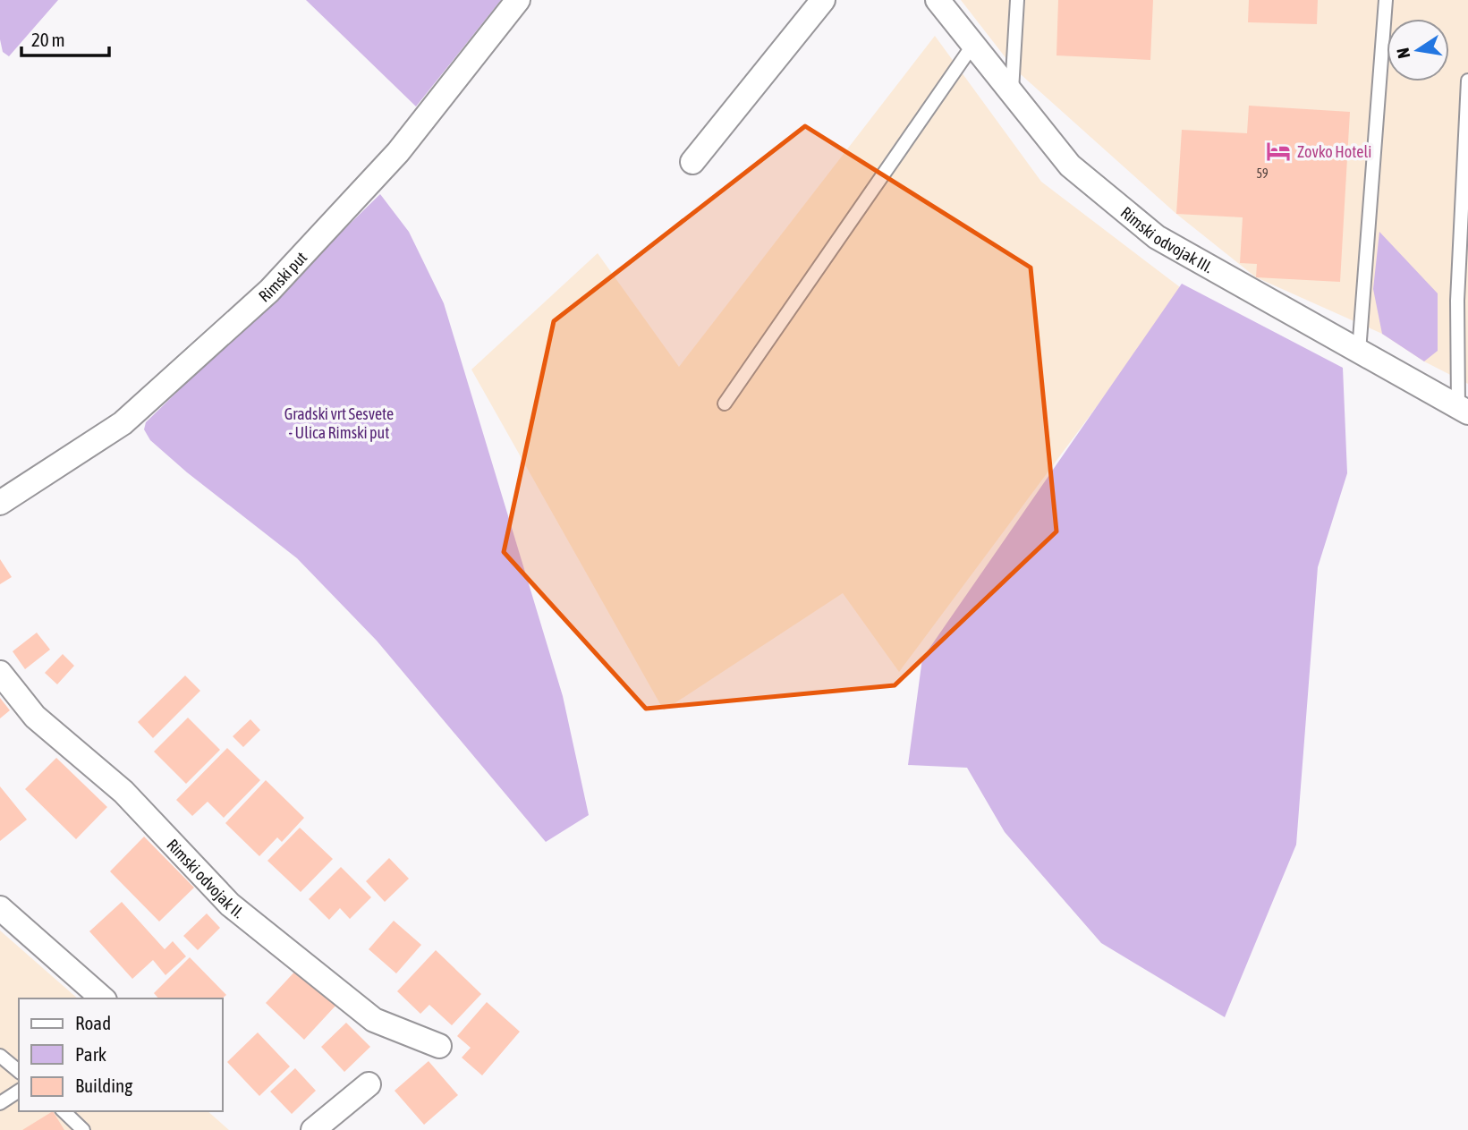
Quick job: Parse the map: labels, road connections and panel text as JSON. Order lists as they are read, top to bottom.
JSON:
{
  "streets": {
    "street": ["Rimski odvojak III.", "Rimski put", "Rimski odvojak II."]
  },
  "parks": ["Gradski vrt Sesvete - Ulica Rimski put"],
  "places": {
    "hotel": ["Zovko Hoteli"]
  },
  "house_numbers": ["59"],
  "legend": ["Road", "Park", "Building"],
  "scale_bar": "20 m",
  "north": "left"
}
